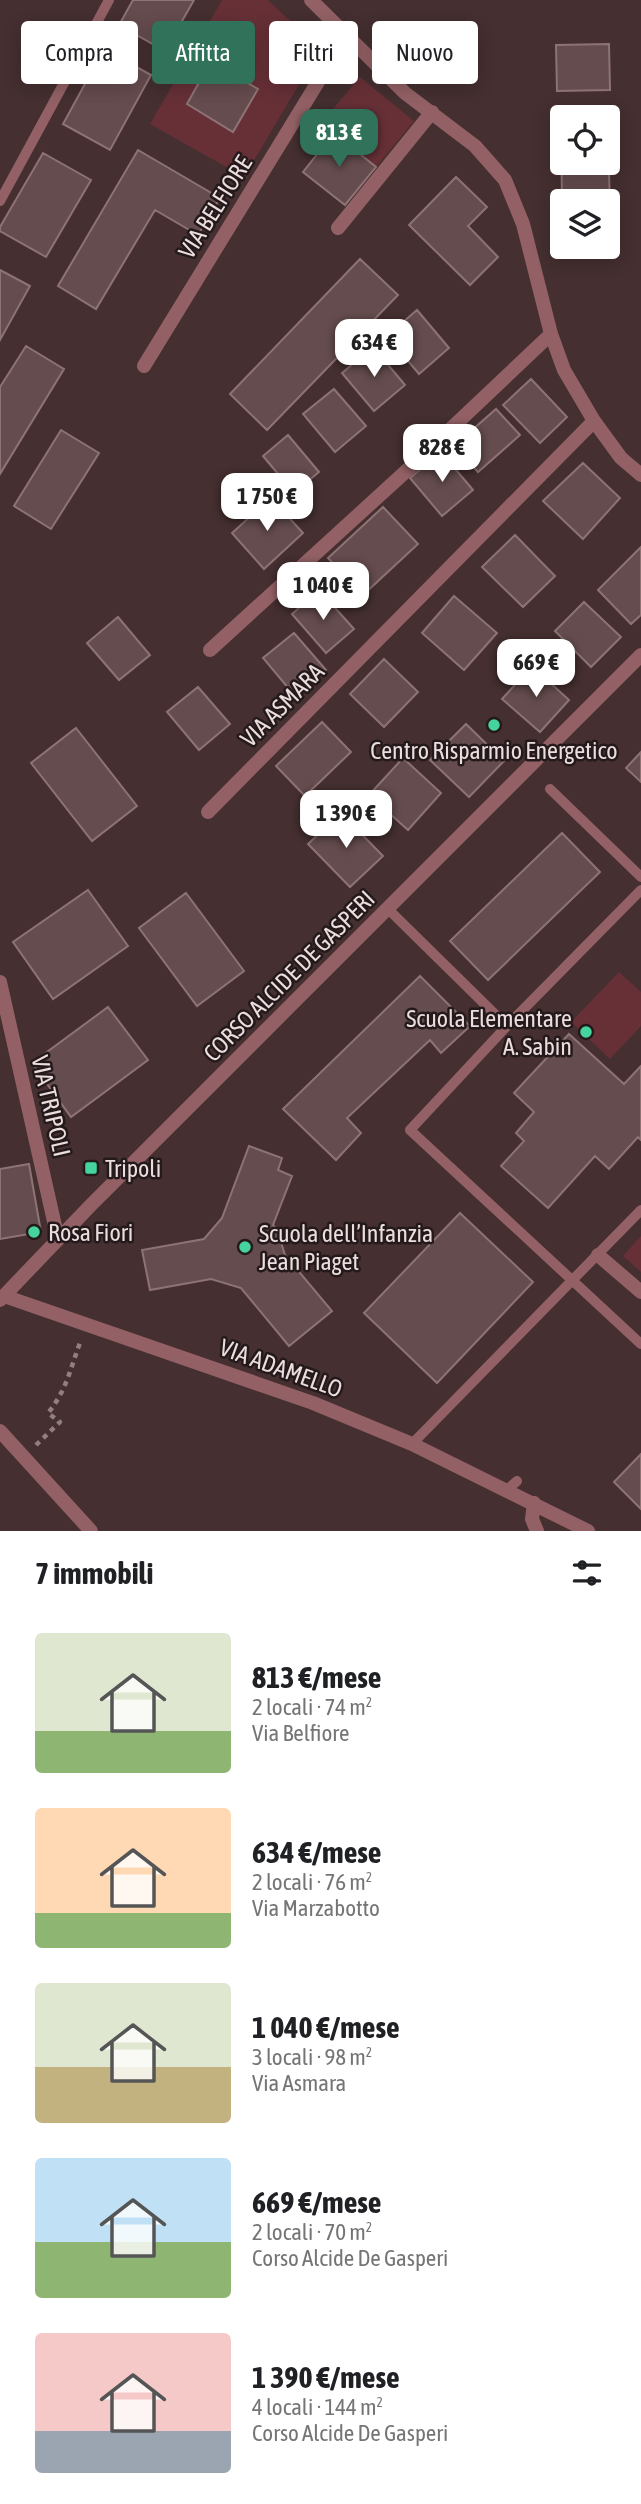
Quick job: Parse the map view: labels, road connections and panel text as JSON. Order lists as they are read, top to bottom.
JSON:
{
  "streets": {
    "street": [
      "VIA BELFIORE",
      "VIA ASMARA",
      "CORSO ALCIDE DE GASPERI",
      "VIA TRIPOLI",
      "VIA ADAMELLO"
    ]
  },
  "crossings": [
    ["CORSO ALCIDE DE GASPERI", "VIA TRIPOLI"],
    ["CORSO ALCIDE DE GASPERI", "VIA ADAMELLO"]
  ],
  "places": {
    "other": [
      "Centro Risparmio Energetico",
      "Scuola Elementare A. Sabin",
      "Rosa Fiori",
      "Scuola dell’Infanzia Jean Piaget"
    ],
    "transit": ["Tripoli"]
  },
  "page": {
    "chip": [
      "Compra",
      "Affitta",
      "Filtri",
      "Nuovo"
    ],
    "price": [
      "813 €",
      "634 €",
      "828 €",
      "1 750 €",
      "1 040 €",
      "669 €",
      "1 390 €"
    ],
    "heading": "7 immobili",
    "list": [
      {
        "name": "813 €/mese",
        "note": "2 locali · 74 m² · Via Belfiore"
      },
      {
        "name": "634 €/mese",
        "note": "2 locali · 76 m² · Via Marzabotto"
      },
      {
        "name": "1 040 €/mese",
        "note": "3 locali · 98 m² · Via Asmara"
      },
      {
        "name": "669 €/mese",
        "note": "2 locali · 70 m² · Corso Alcide De Gasperi"
      },
      {
        "name": "1 390 €/mese",
        "note": "4 locali · 144 m² · Corso Alcide De Gasperi"
      }
    ]
  }
}
